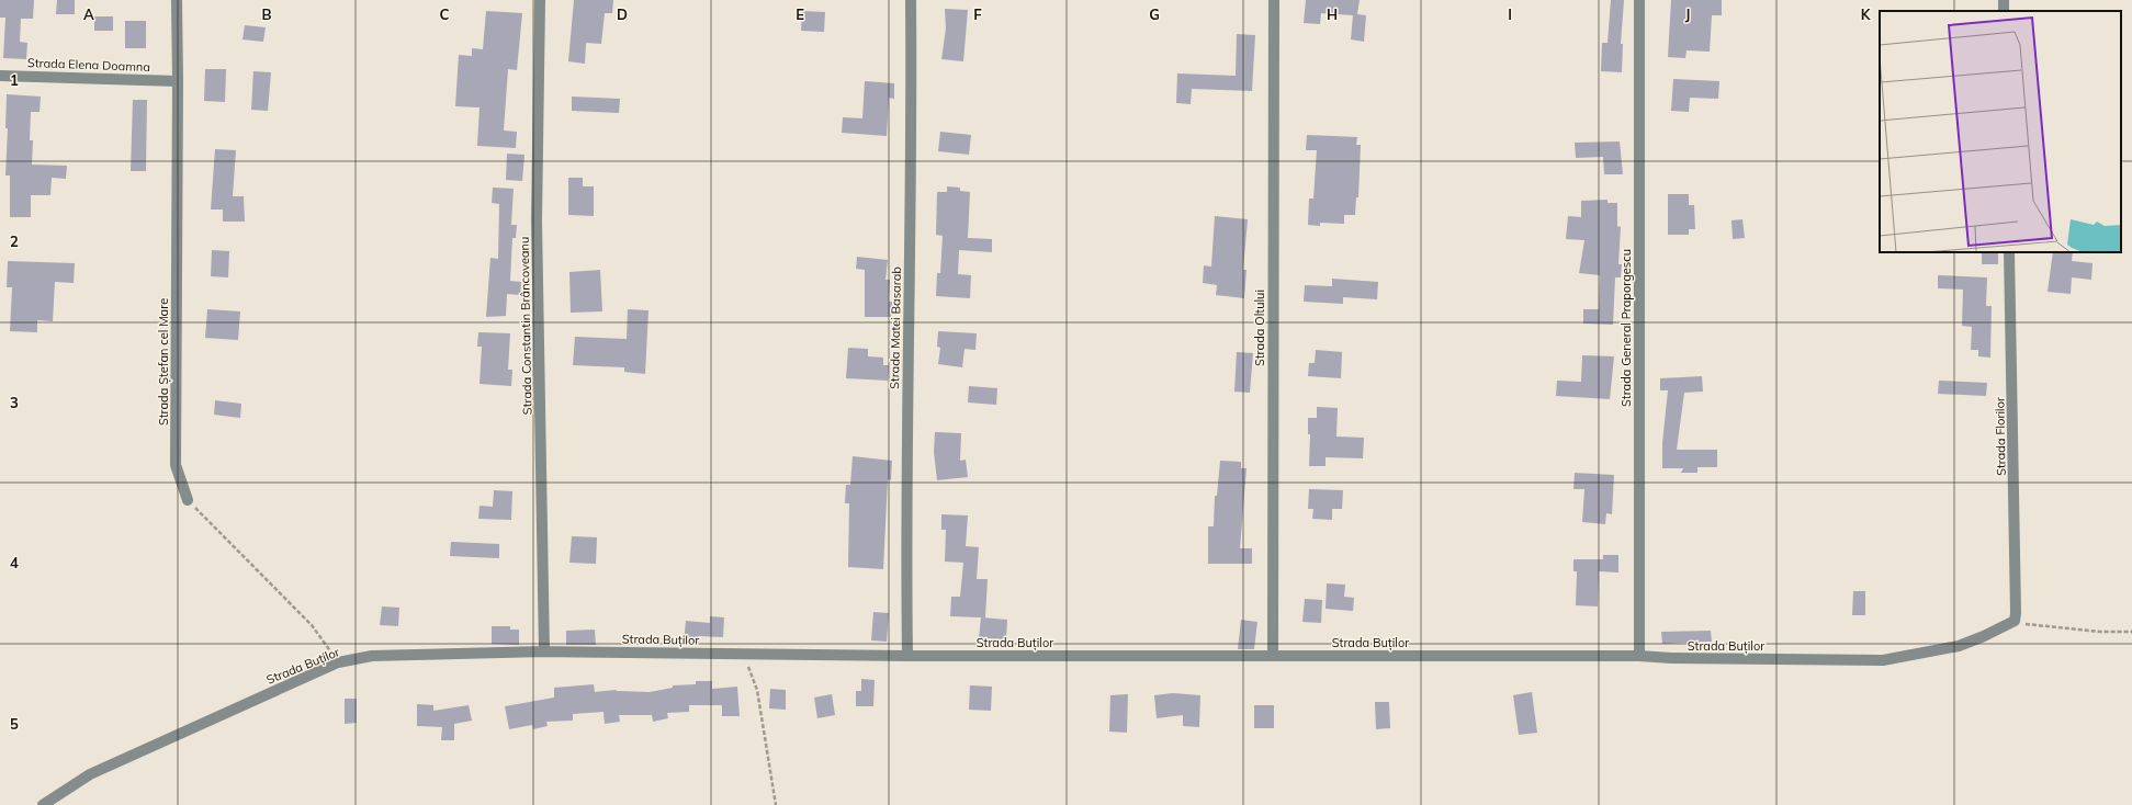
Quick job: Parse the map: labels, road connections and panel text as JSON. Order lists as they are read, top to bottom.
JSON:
{
  "streets": {
    "street": [
      "Strada Elena Doamna",
      "Strada Constantin Brâncoveanu",
      "Strada Matei Basarab",
      "Strada Oltului",
      "Strada General Praporgescu",
      "Strada Ștefan cel Mare",
      "Strada Florilor",
      "Strada Buților"
    ]
  },
  "crossings": [
    ["Strada Elena Doamna", "Strada Ștefan cel Mare"],
    ["Strada Constantin Brâncoveanu", "Strada Buților"],
    ["Strada Matei Basarab", "Strada Buților"],
    ["Strada Oltului", "Strada Buților"],
    ["Strada General Praporgescu", "Strada Buților"],
    ["Strada Florilor", "Strada Buților"]
  ],
  "grid": {
    "columns": [
      "A",
      "B",
      "C",
      "D",
      "E",
      "F",
      "G",
      "H",
      "I",
      "J",
      "K"
    ],
    "rows": [
      "1",
      "2",
      "3",
      "4",
      "5"
    ]
  }
}
